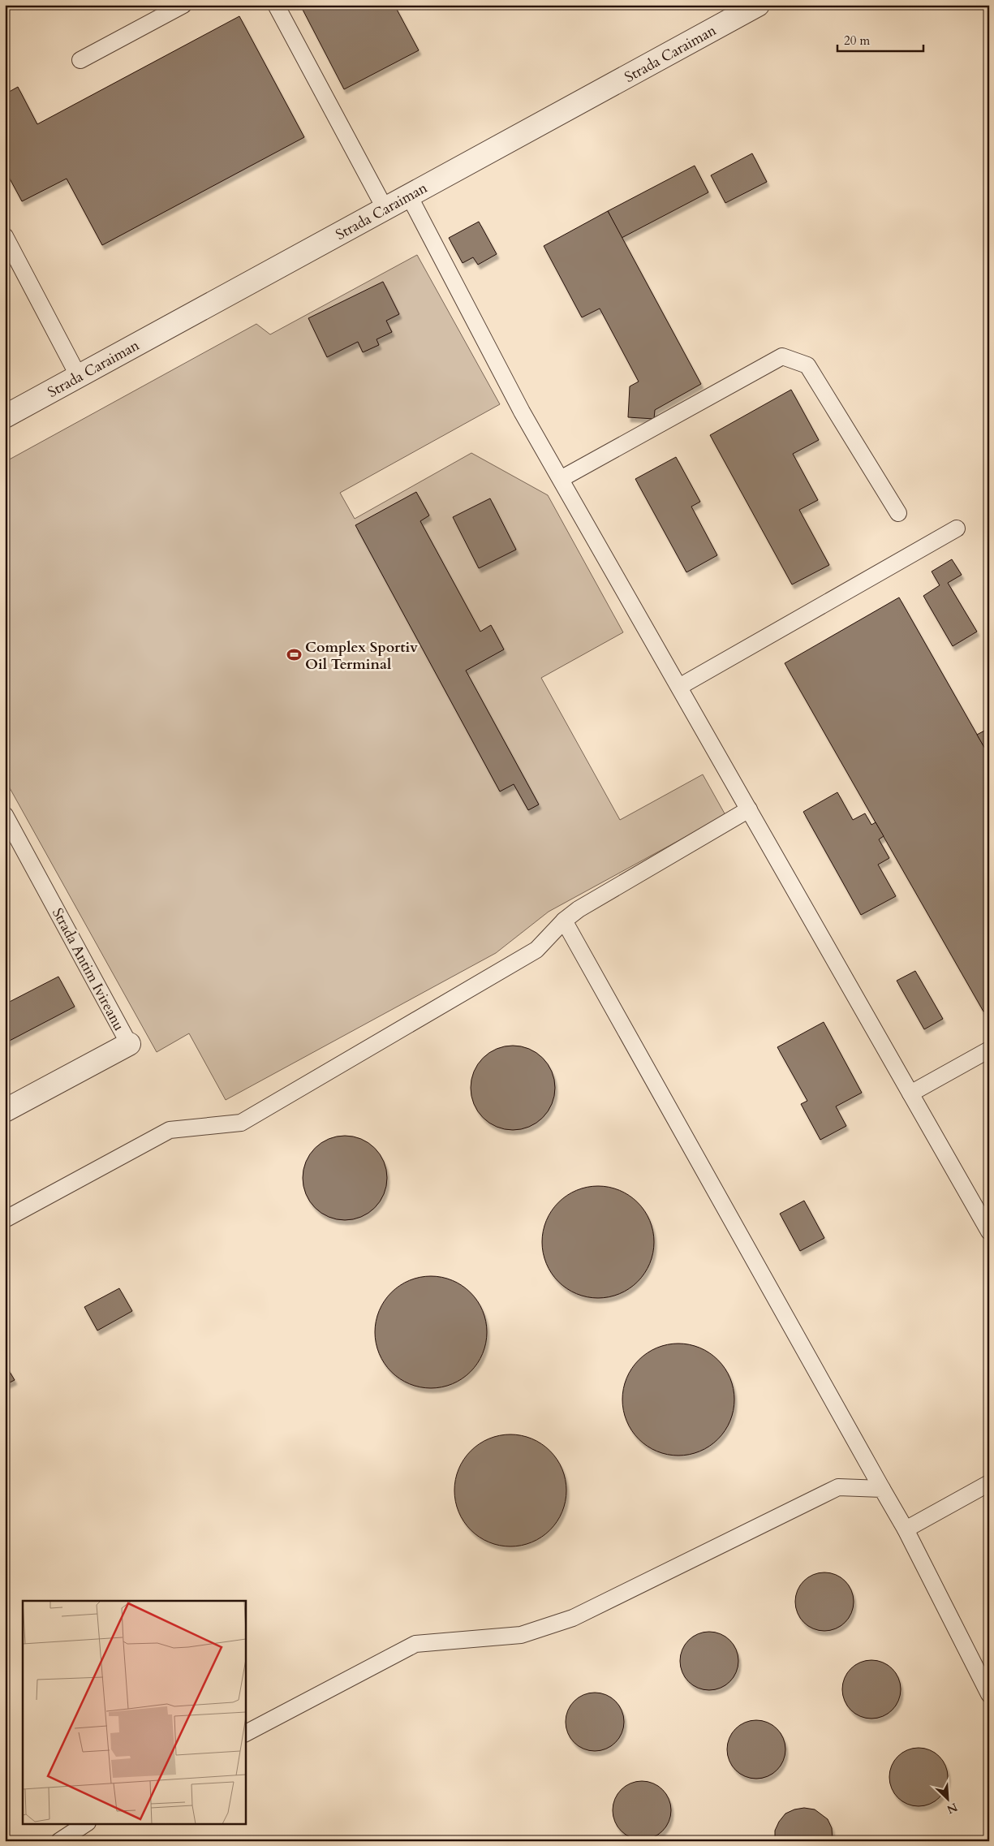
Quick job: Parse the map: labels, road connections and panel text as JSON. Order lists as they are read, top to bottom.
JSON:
{
  "streets": {
    "street": ["Strada Caraiman", "Strada Antim Ivireanu"]
  },
  "places": {
    "sports": ["Complex Sportiv Oil Terminal"]
  },
  "scale_bar": "20 m",
  "north": "bottom right"
}
